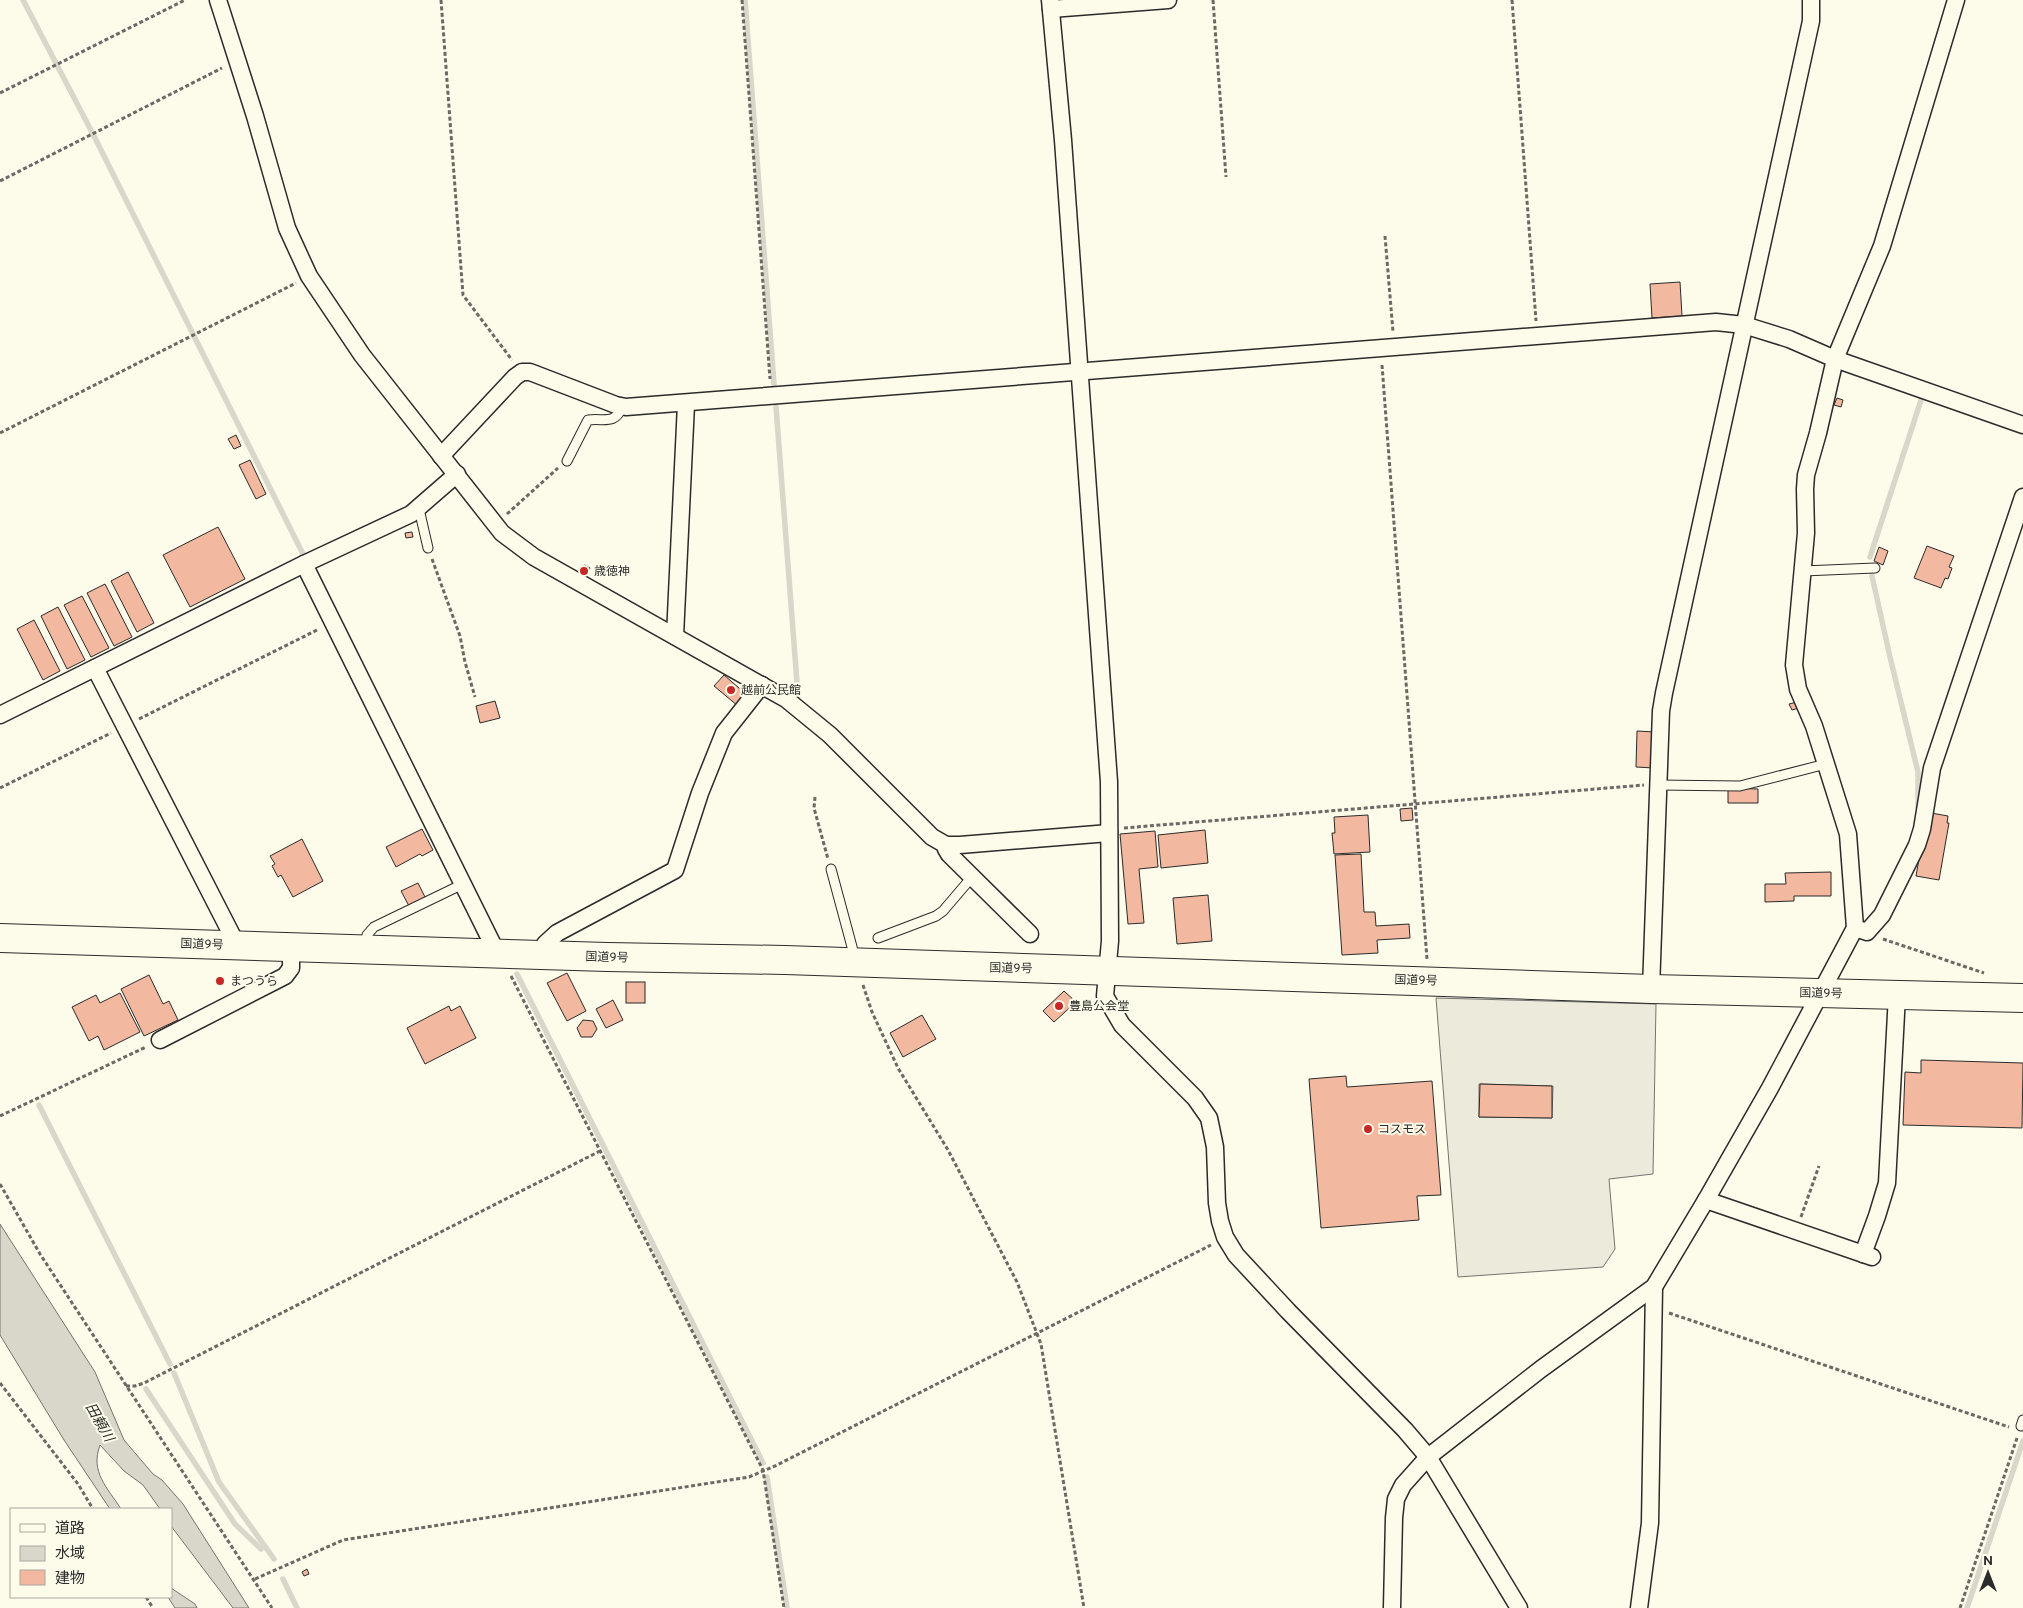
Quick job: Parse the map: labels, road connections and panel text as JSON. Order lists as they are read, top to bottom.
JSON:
{
  "streets": {
    "highway": ["国道9号"]
  },
  "water": ["田頼川"],
  "places": [
    "歳徳神",
    "越前公民館",
    "まつうら",
    "豊島公会堂",
    "コスモス"
  ],
  "legend": ["道路", "水域", "建物"],
  "north": "top"
}
